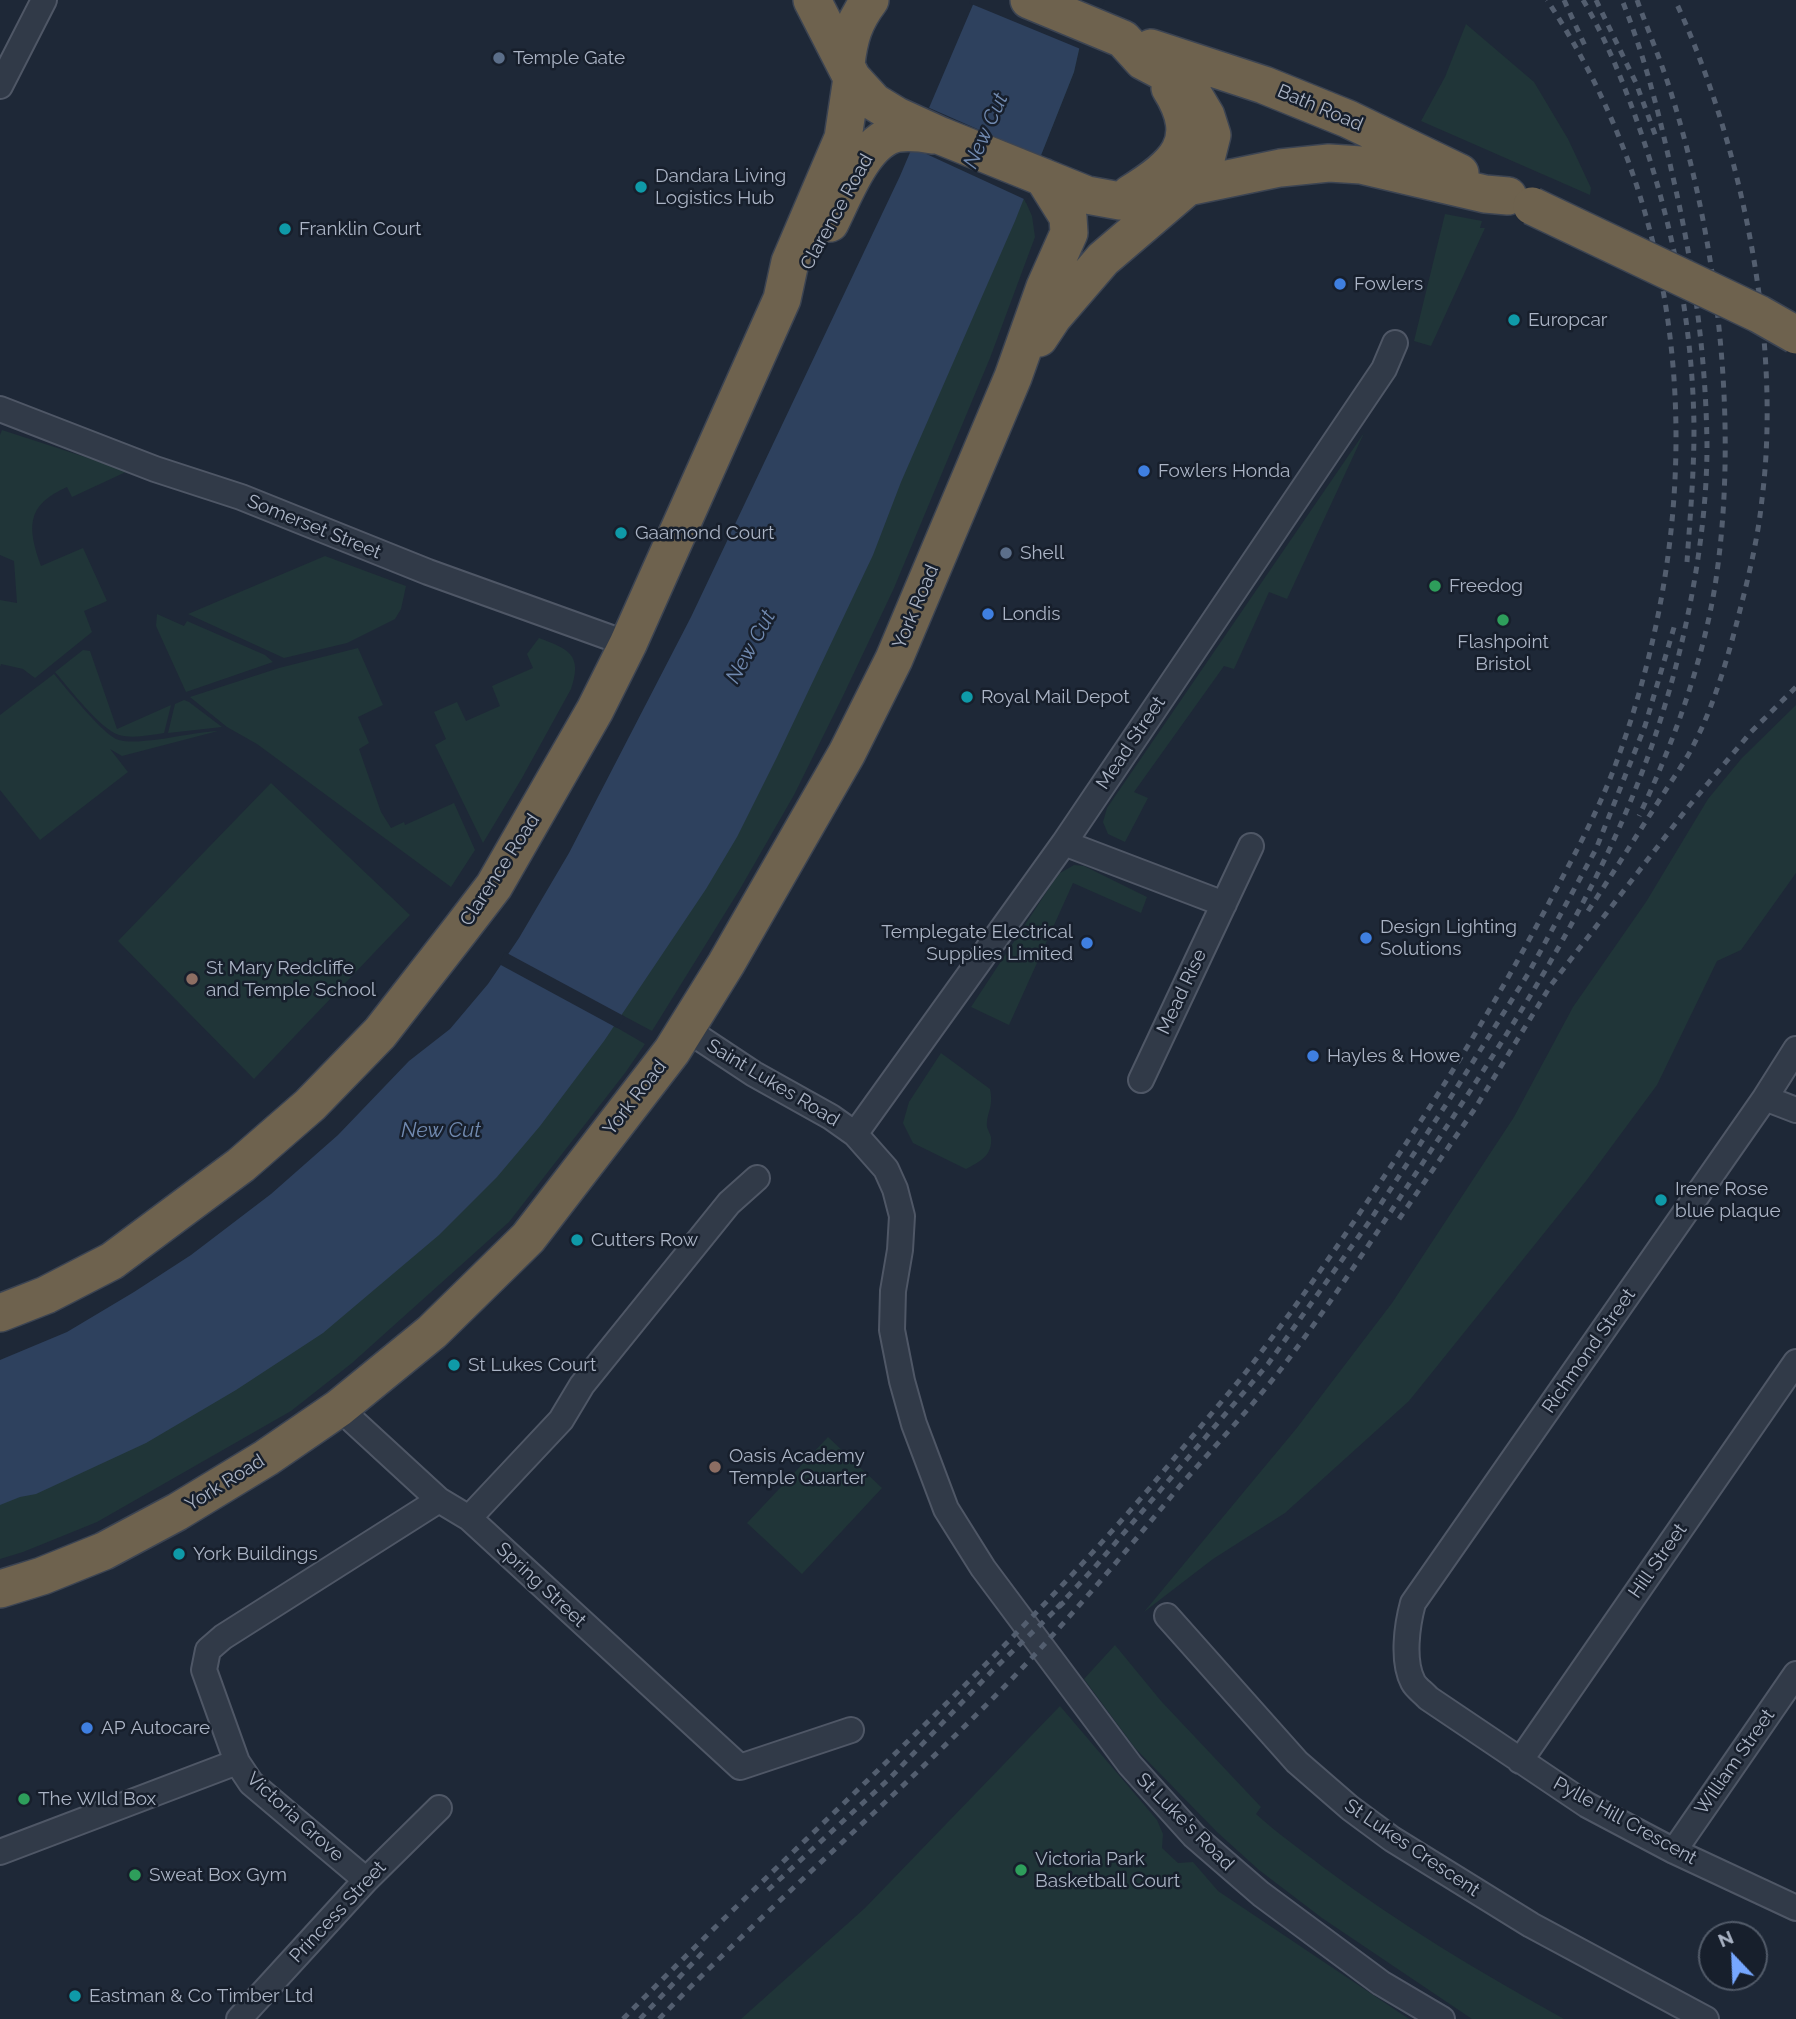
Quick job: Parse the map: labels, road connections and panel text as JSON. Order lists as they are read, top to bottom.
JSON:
{
  "streets": {
    "highway": ["Bath Road", "Clarence Road", "York Road"],
    "street": [
      "Somerset Street",
      "Mead Street",
      "Mead Rise",
      "Saint Lukes Road",
      "Richmond Street",
      "Hill Street",
      "Spring Street",
      "William Street",
      "Victoria Grove",
      "Pylle Hill Crescent",
      "St Luke's Road",
      "St Lukes Crescent",
      "Princess Street"
    ]
  },
  "crossings": [
    ["Bath Road", "York Road"],
    ["Clarence Road", "Somerset Street"],
    ["York Road", "Saint Lukes Road"],
    ["York Road", "Spring Street"],
    ["Mead Street", "Saint Lukes Road"],
    ["Saint Lukes Road", "St Luke's Road"],
    ["Richmond Street", "Pylle Hill Crescent"],
    ["Hill Street", "Pylle Hill Crescent"],
    ["Spring Street", "Victoria Grove"],
    ["William Street", "Pylle Hill Crescent"],
    ["Victoria Grove", "Princess Street"]
  ],
  "water": ["New Cut"],
  "places": [
    "Temple Gate",
    "Dandara Living Logistics Hub",
    "Franklin Court",
    "Fowlers",
    "Europcar",
    "Fowlers Honda",
    "Gaamond Court",
    "Shell",
    "Freedog",
    "Londis",
    "Flashpoint Bristol",
    "Royal Mail Depot",
    "Design Lighting Solutions",
    "Templegate Electrical Supplies Limited",
    "St Mary Redcliffe and Temple School",
    "Hayles & Howe",
    "Irene Rose blue plaque",
    "Cutters Row",
    "St Lukes Court",
    "Oasis Academy Temple Quarter",
    "York Buildings",
    "AP Autocare",
    "The WIld Box",
    "Victoria Park Basketball Court",
    "Sweat Box Gym",
    "Eastman & Co Timber Ltd"
  ],
  "north": "top left"
}
